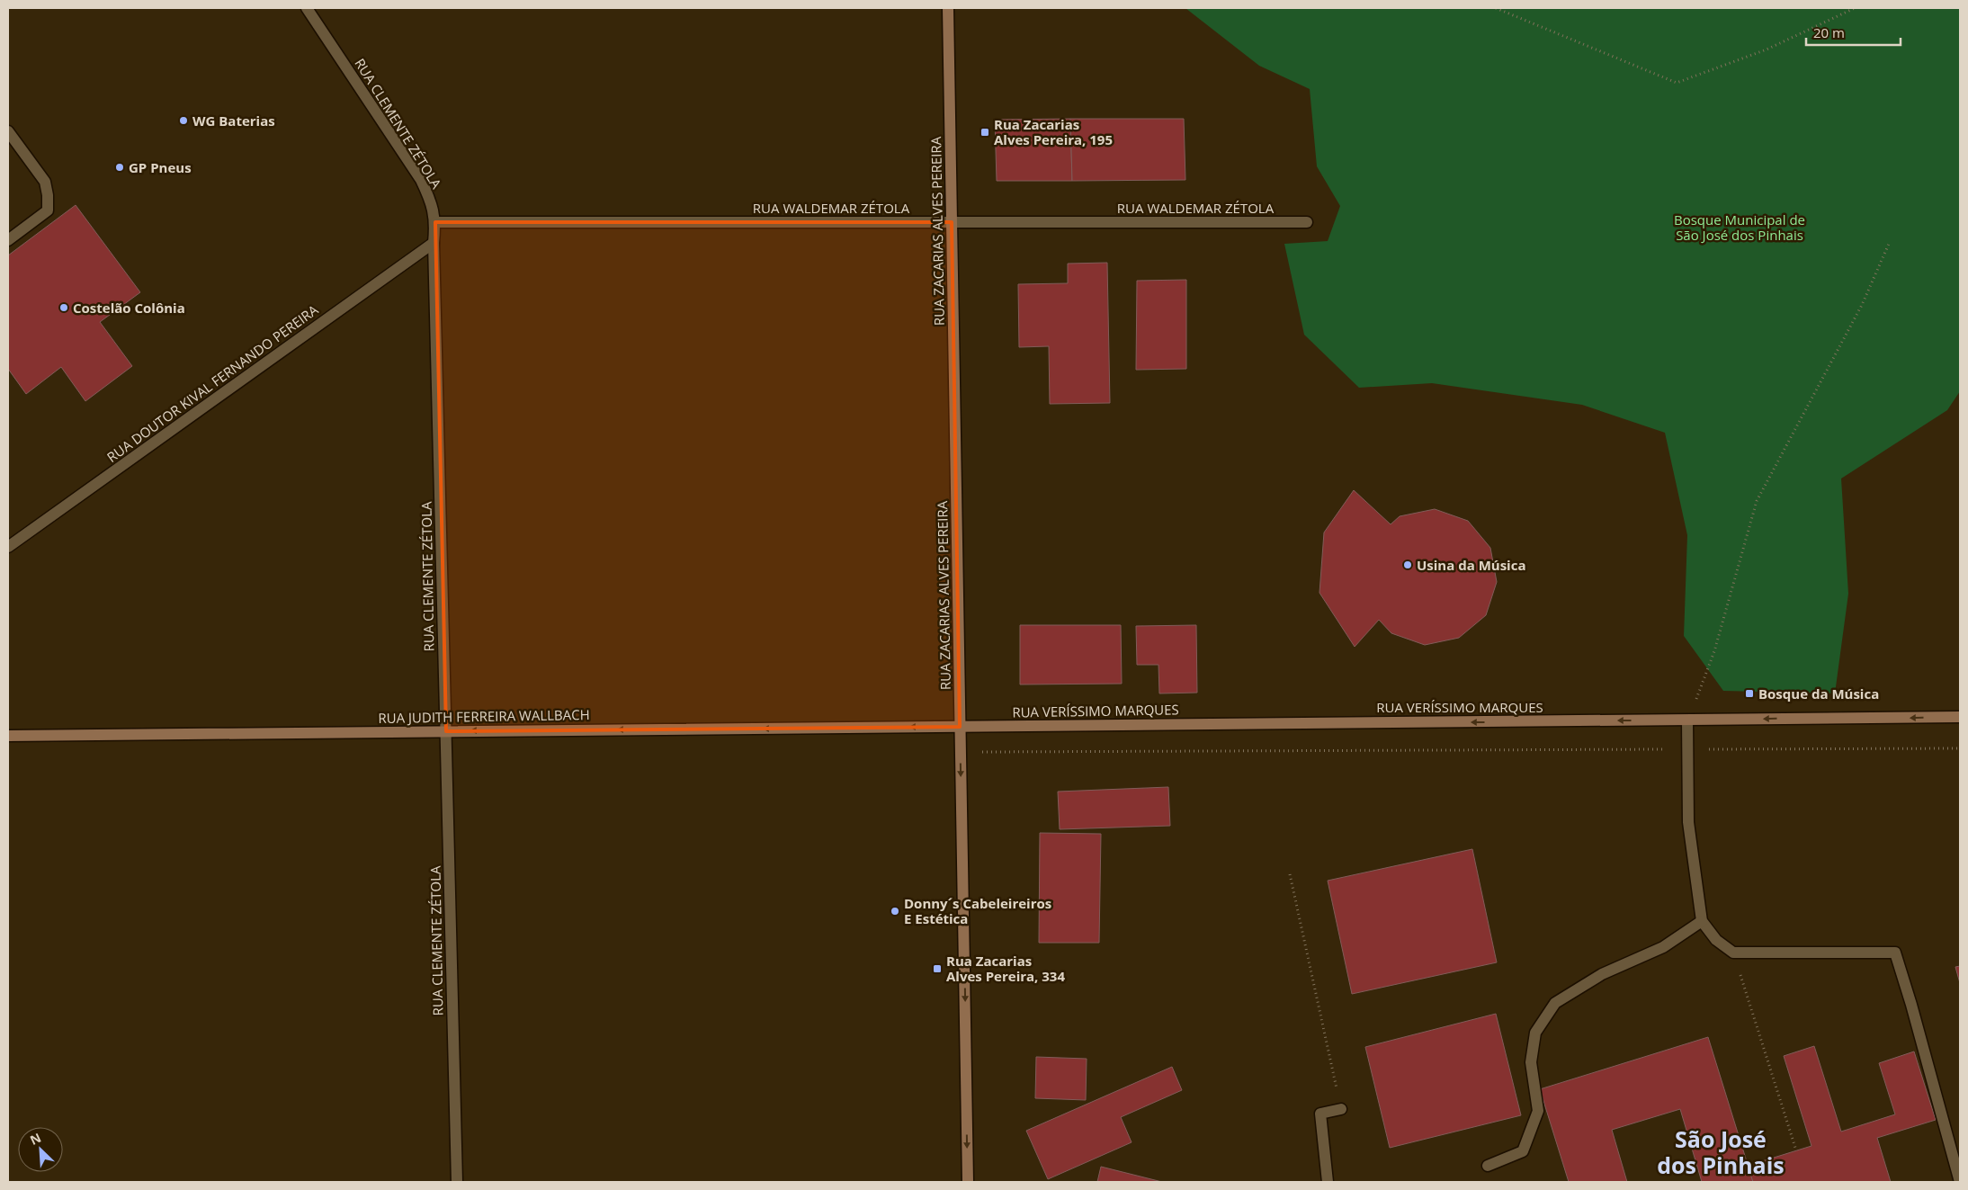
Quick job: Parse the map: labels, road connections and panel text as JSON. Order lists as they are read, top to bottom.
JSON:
{
  "streets": {
    "main road": ["RUA ZACARIAS ALVES PEREIRA", "RUA VERÍSSIMO MARQUES", "RUA JUDITH FERREIRA WALLBACH"],
    "street": ["RUA CLEMENTE ZÉTOLA", "RUA WALDEMAR ZÉTOLA", "RUA DOUTOR KIVAL FERNANDO PEREIRA"]
  },
  "crossings": [
    ["RUA CLEMENTE ZÉTOLA", "RUA WALDEMAR ZÉTOLA"],
    ["RUA CLEMENTE ZÉTOLA", "RUA DOUTOR KIVAL FERNANDO PEREIRA"],
    ["RUA CLEMENTE ZÉTOLA", "RUA JUDITH FERREIRA WALLBACH"],
    ["RUA WALDEMAR ZÉTOLA", "RUA ZACARIAS ALVES PEREIRA"],
    ["RUA ZACARIAS ALVES PEREIRA", "RUA VERÍSSIMO MARQUES"],
    ["RUA ZACARIAS ALVES PEREIRA", "RUA JUDITH FERREIRA WALLBACH"],
    ["RUA VERÍSSIMO MARQUES", "RUA JUDITH FERREIRA WALLBACH"]
  ],
  "one_way": ["RUA ZACARIAS ALVES PEREIRA", "RUA VERÍSSIMO MARQUES", "RUA JUDITH FERREIRA WALLBACH"],
  "districts": ["São José dos Pinhais"],
  "parks": ["Bosque Municipal de São José dos Pinhais"],
  "places": {
    "other": [
      "WG Baterias",
      "GP Pneus",
      "Costelão Colônia",
      "Usina da Música",
      "Donny´s Cabeleireiros E Estética"
    ],
    "transit": ["Rua Zacarias Alves Pereira, 195", "Bosque da Música", "Rua Zacarias Alves Pereira, 334"]
  },
  "scale_bar": "20 m",
  "north": "top left"
}
